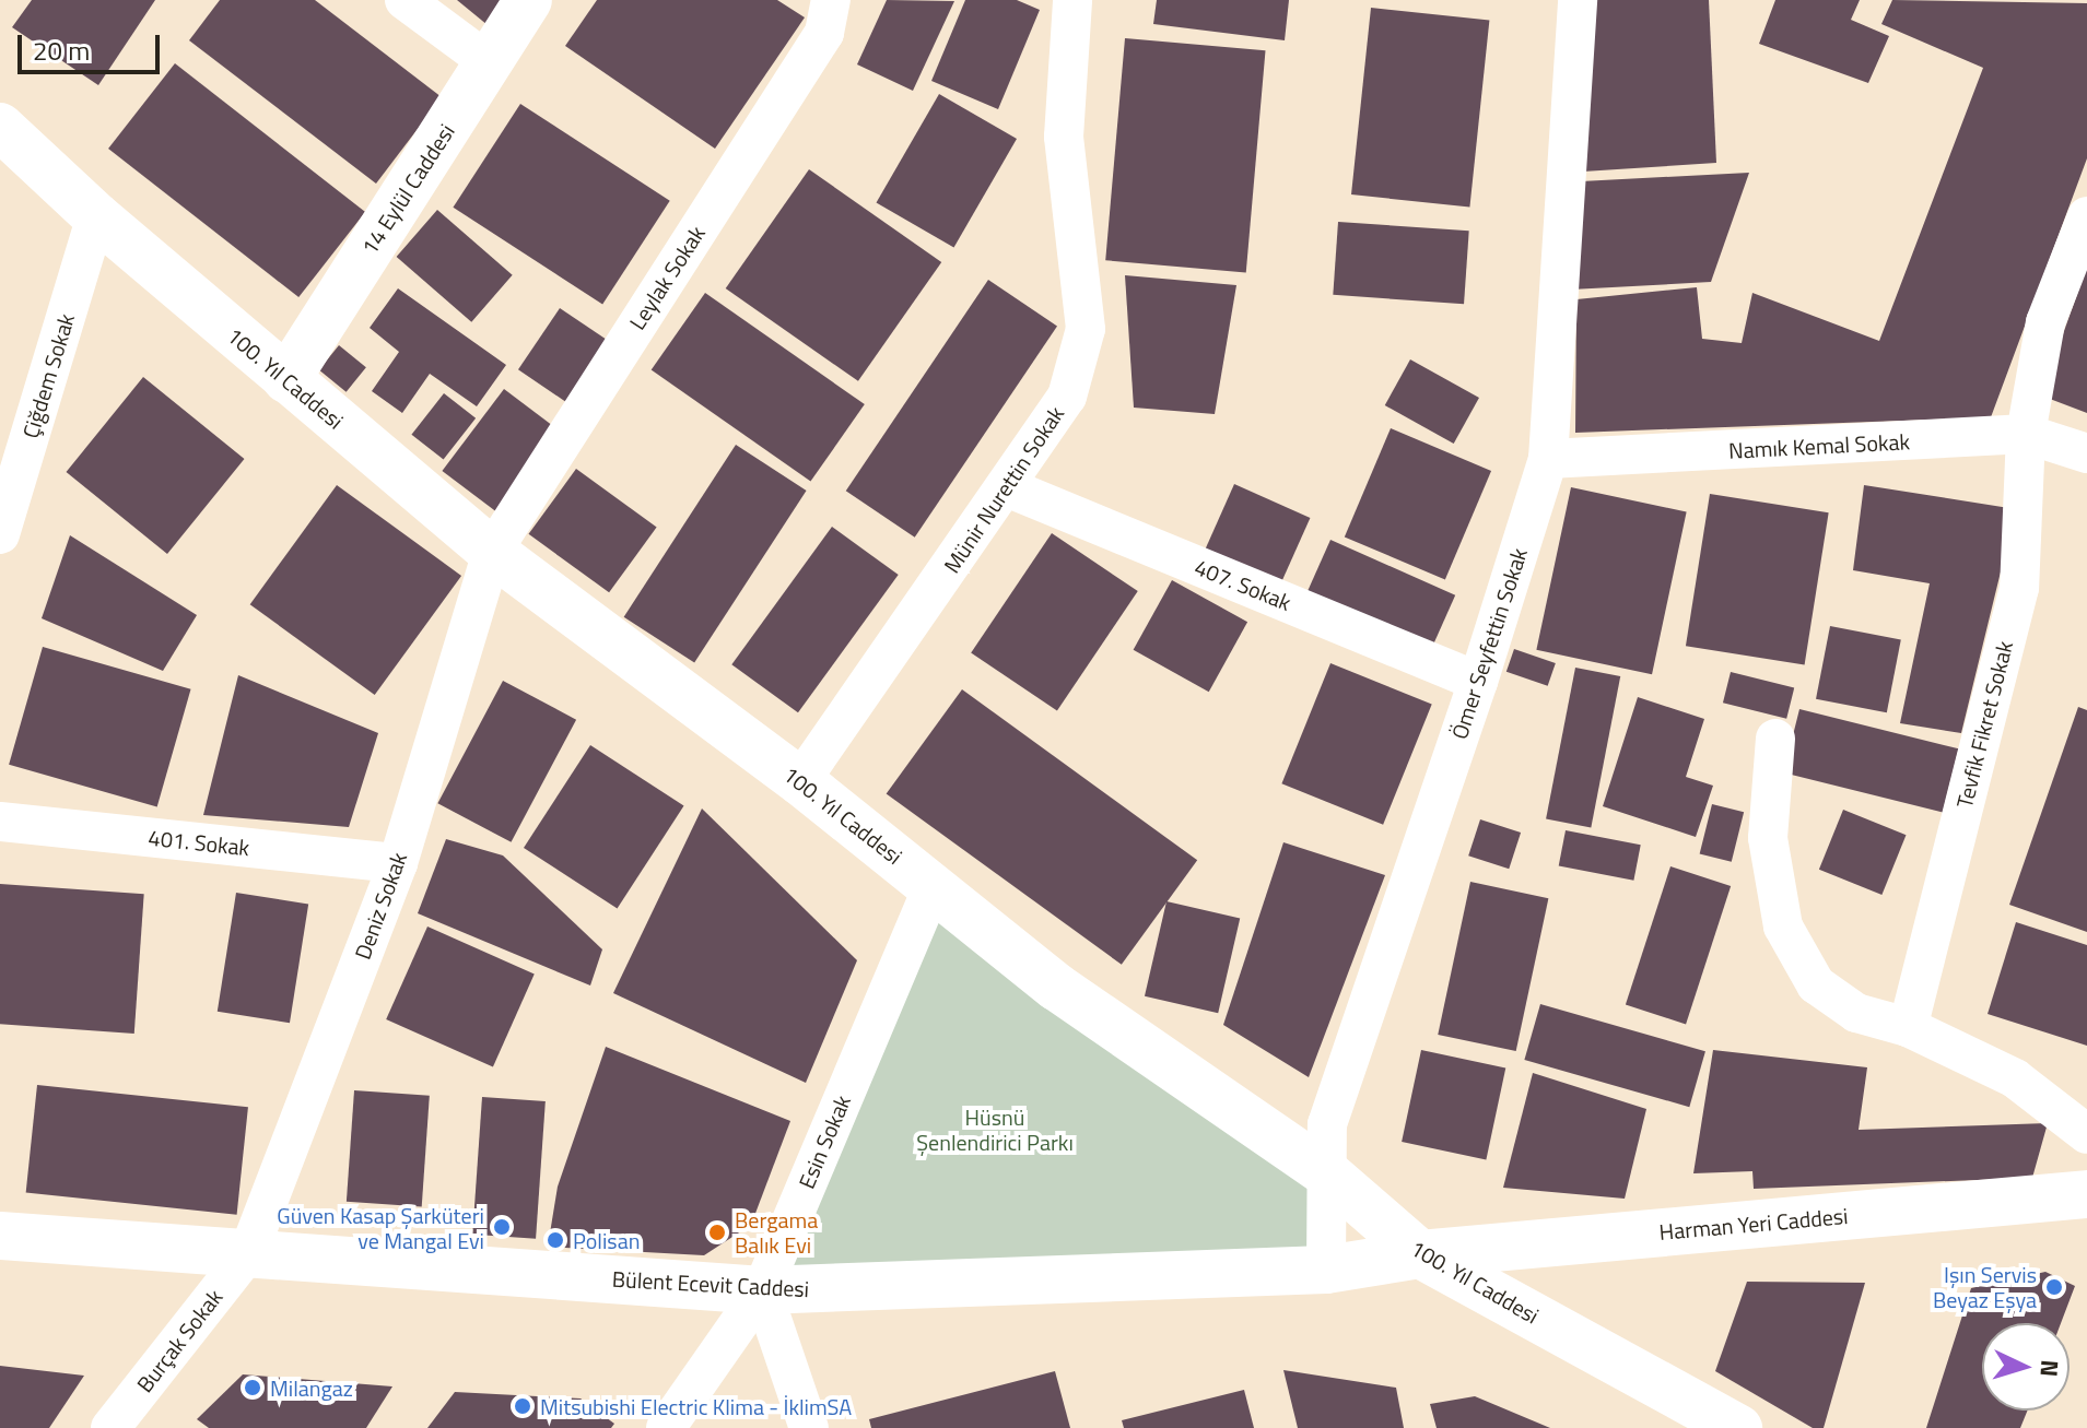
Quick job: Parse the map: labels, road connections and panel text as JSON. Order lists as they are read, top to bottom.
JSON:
{
  "streets": {
    "street": [
      "14 Eylül Caddesi",
      "Leylak Sokak",
      "Çiğdem Sokak",
      "100. Yıl Caddesi",
      "Namık Kemal Sokak",
      "Münir Nurettin Sokak",
      "407. Sokak",
      "Ömer Seyfettin Sokak",
      "Tevfik Fikret Sokak",
      "401. Sokak",
      "Deniz Sokak",
      "Esin Sokak",
      "Harman Yeri Caddesi",
      "Bülent Ecevit Caddesi",
      "Burçak Sokak"
    ]
  },
  "crossings": [
    ["14 Eylül Caddesi", "100. Yıl Caddesi"],
    ["Leylak Sokak", "100. Yıl Caddesi"],
    ["Leylak Sokak", "Deniz Sokak"],
    ["Çiğdem Sokak", "100. Yıl Caddesi"],
    ["100. Yıl Caddesi", "Münir Nurettin Sokak"],
    ["100. Yıl Caddesi", "Ömer Seyfettin Sokak"],
    ["100. Yıl Caddesi", "Deniz Sokak"],
    ["100. Yıl Caddesi", "Esin Sokak"],
    ["100. Yıl Caddesi", "Harman Yeri Caddesi"],
    ["100. Yıl Caddesi", "Bülent Ecevit Caddesi"],
    ["Namık Kemal Sokak", "Ömer Seyfettin Sokak"],
    ["Namık Kemal Sokak", "Tevfik Fikret Sokak"],
    ["Münir Nurettin Sokak", "407. Sokak"],
    ["407. Sokak", "Ömer Seyfettin Sokak"],
    ["Ömer Seyfettin Sokak", "Bülent Ecevit Caddesi"],
    ["401. Sokak", "Deniz Sokak"],
    ["Deniz Sokak", "Bülent Ecevit Caddesi"],
    ["Deniz Sokak", "Burçak Sokak"],
    ["Esin Sokak", "Bülent Ecevit Caddesi"],
    ["Harman Yeri Caddesi", "Bülent Ecevit Caddesi"],
    ["Bülent Ecevit Caddesi", "Burçak Sokak"]
  ],
  "parks": ["Hüsnü Şenlendirici Parkı"],
  "places": [
    "Güven Kasap Şarküteri ve Mangal Evi",
    "Bergama Balık Evi",
    "Polisan",
    "Işın Servis Beyaz Eşya",
    "Milangaz",
    "Mitsubishi Electric Klima - İklimSA"
  ],
  "scale_bar": "20 m",
  "north": "right"
}
